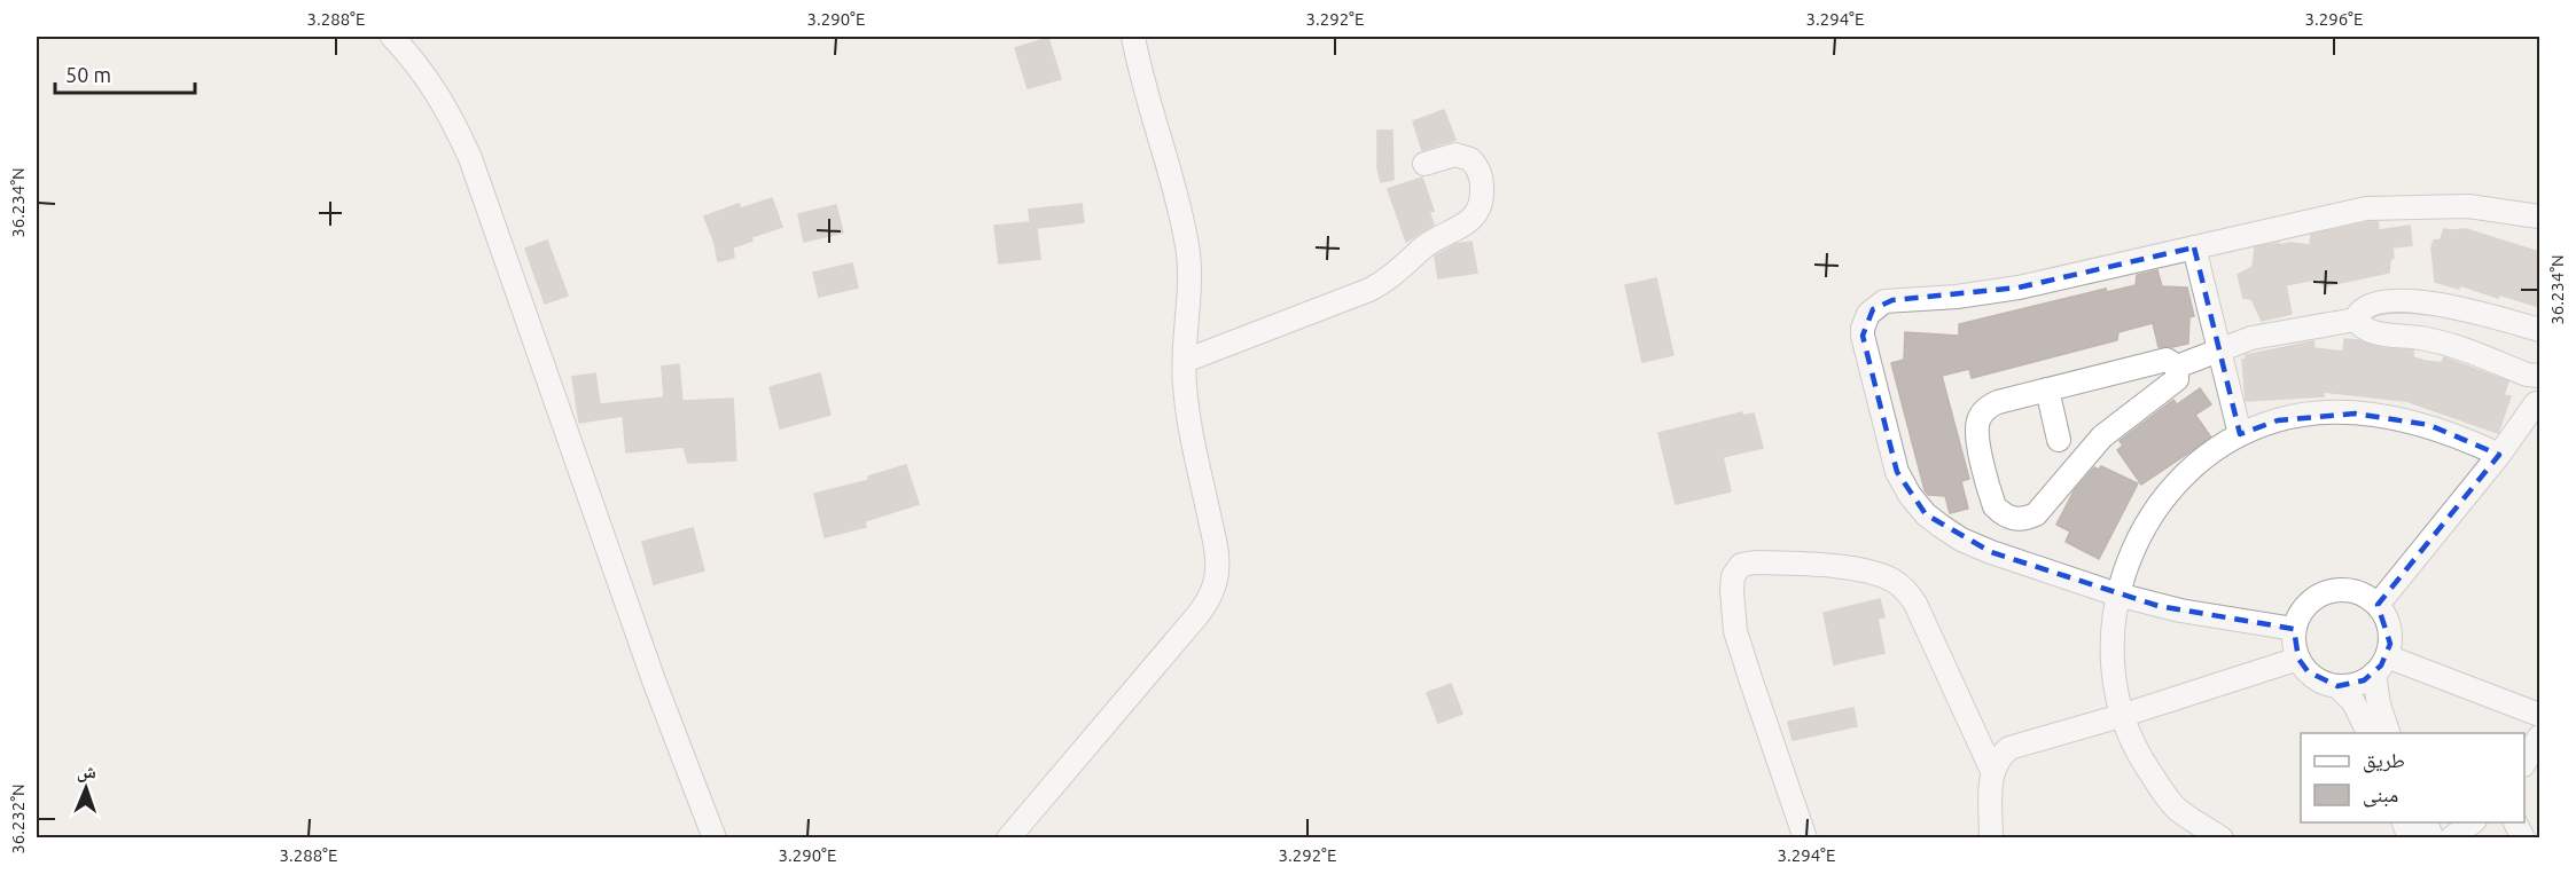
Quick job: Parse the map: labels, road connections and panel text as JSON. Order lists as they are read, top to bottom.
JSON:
{
  "legend": ["طريق", "مبنى"],
  "scale_bar": "50 m",
  "north": "top",
  "coordinates": [
    "3.288°E",
    "3.290°E",
    "3.292°E",
    "3.294°E",
    "3.296°E",
    "36.234°N",
    "36.232°N"
  ]
}
